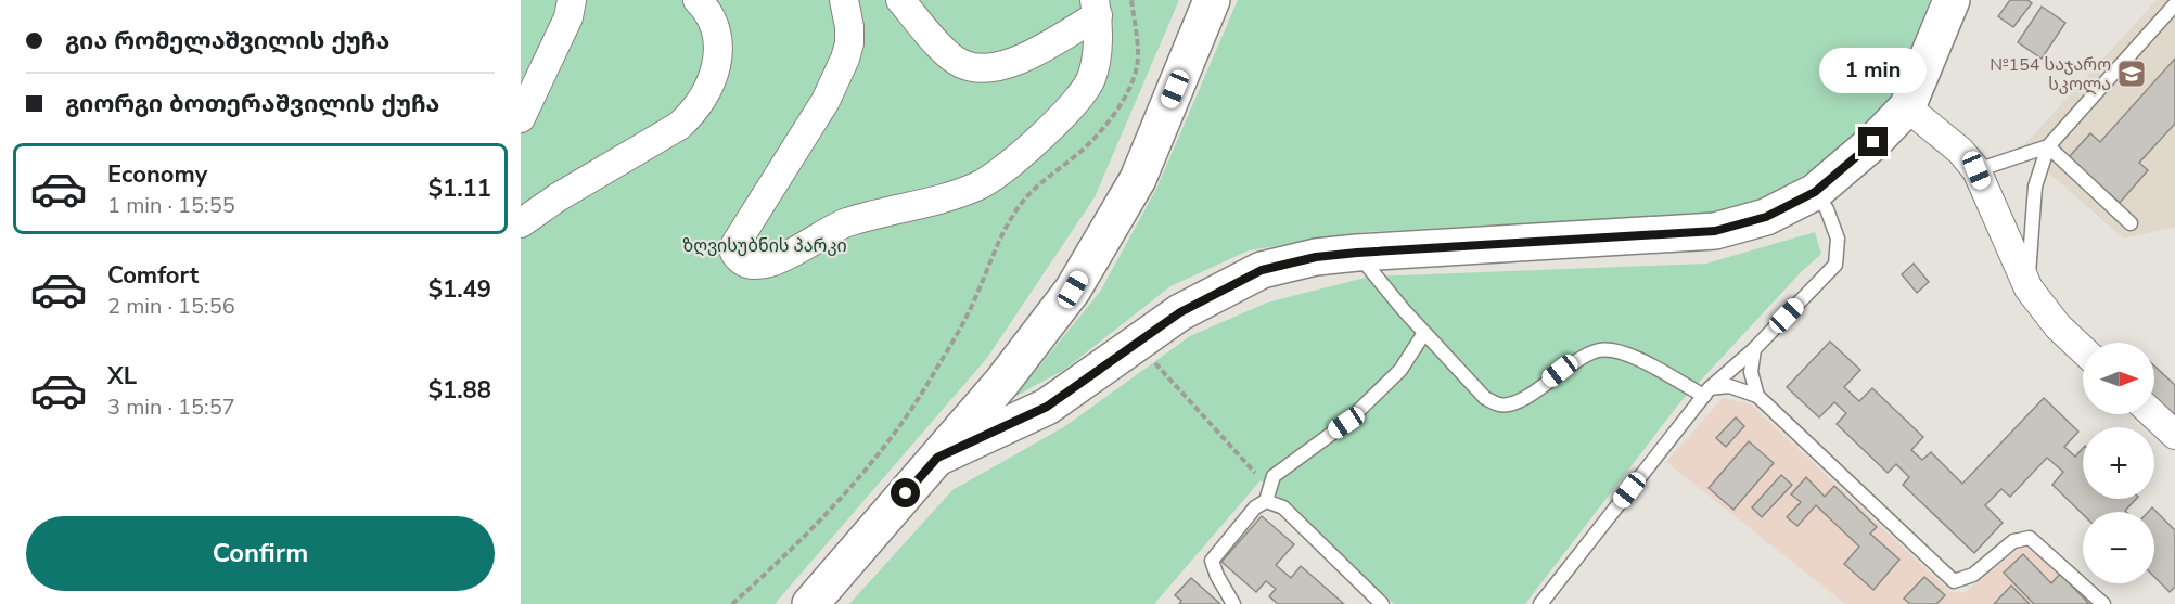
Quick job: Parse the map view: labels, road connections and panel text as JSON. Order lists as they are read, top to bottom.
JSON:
{
  "parks": ["ზღვისუბნის პარკი"],
  "places": {
    "school or university": ["№154 საჯარო სკოლა"]
  },
  "north": "right",
  "page": {
    "banner": ["გია რომელაშვილის ქუჩა", "გიორგი ბოთერაშვილის ქუჩა"],
    "bubble": "1 min",
    "list": [
      {
        "name": "Economy",
        "note": "1 min · 15:55",
        "value": "$1.11"
      },
      {
        "name": "Comfort",
        "note": "2 min · 15:56",
        "value": "$1.49"
      },
      {
        "name": "XL",
        "note": "3 min · 15:57",
        "value": "$1.88"
      }
    ],
    "map_buttons": ["+", "−"],
    "buttons": "Confirm"
  }
}
